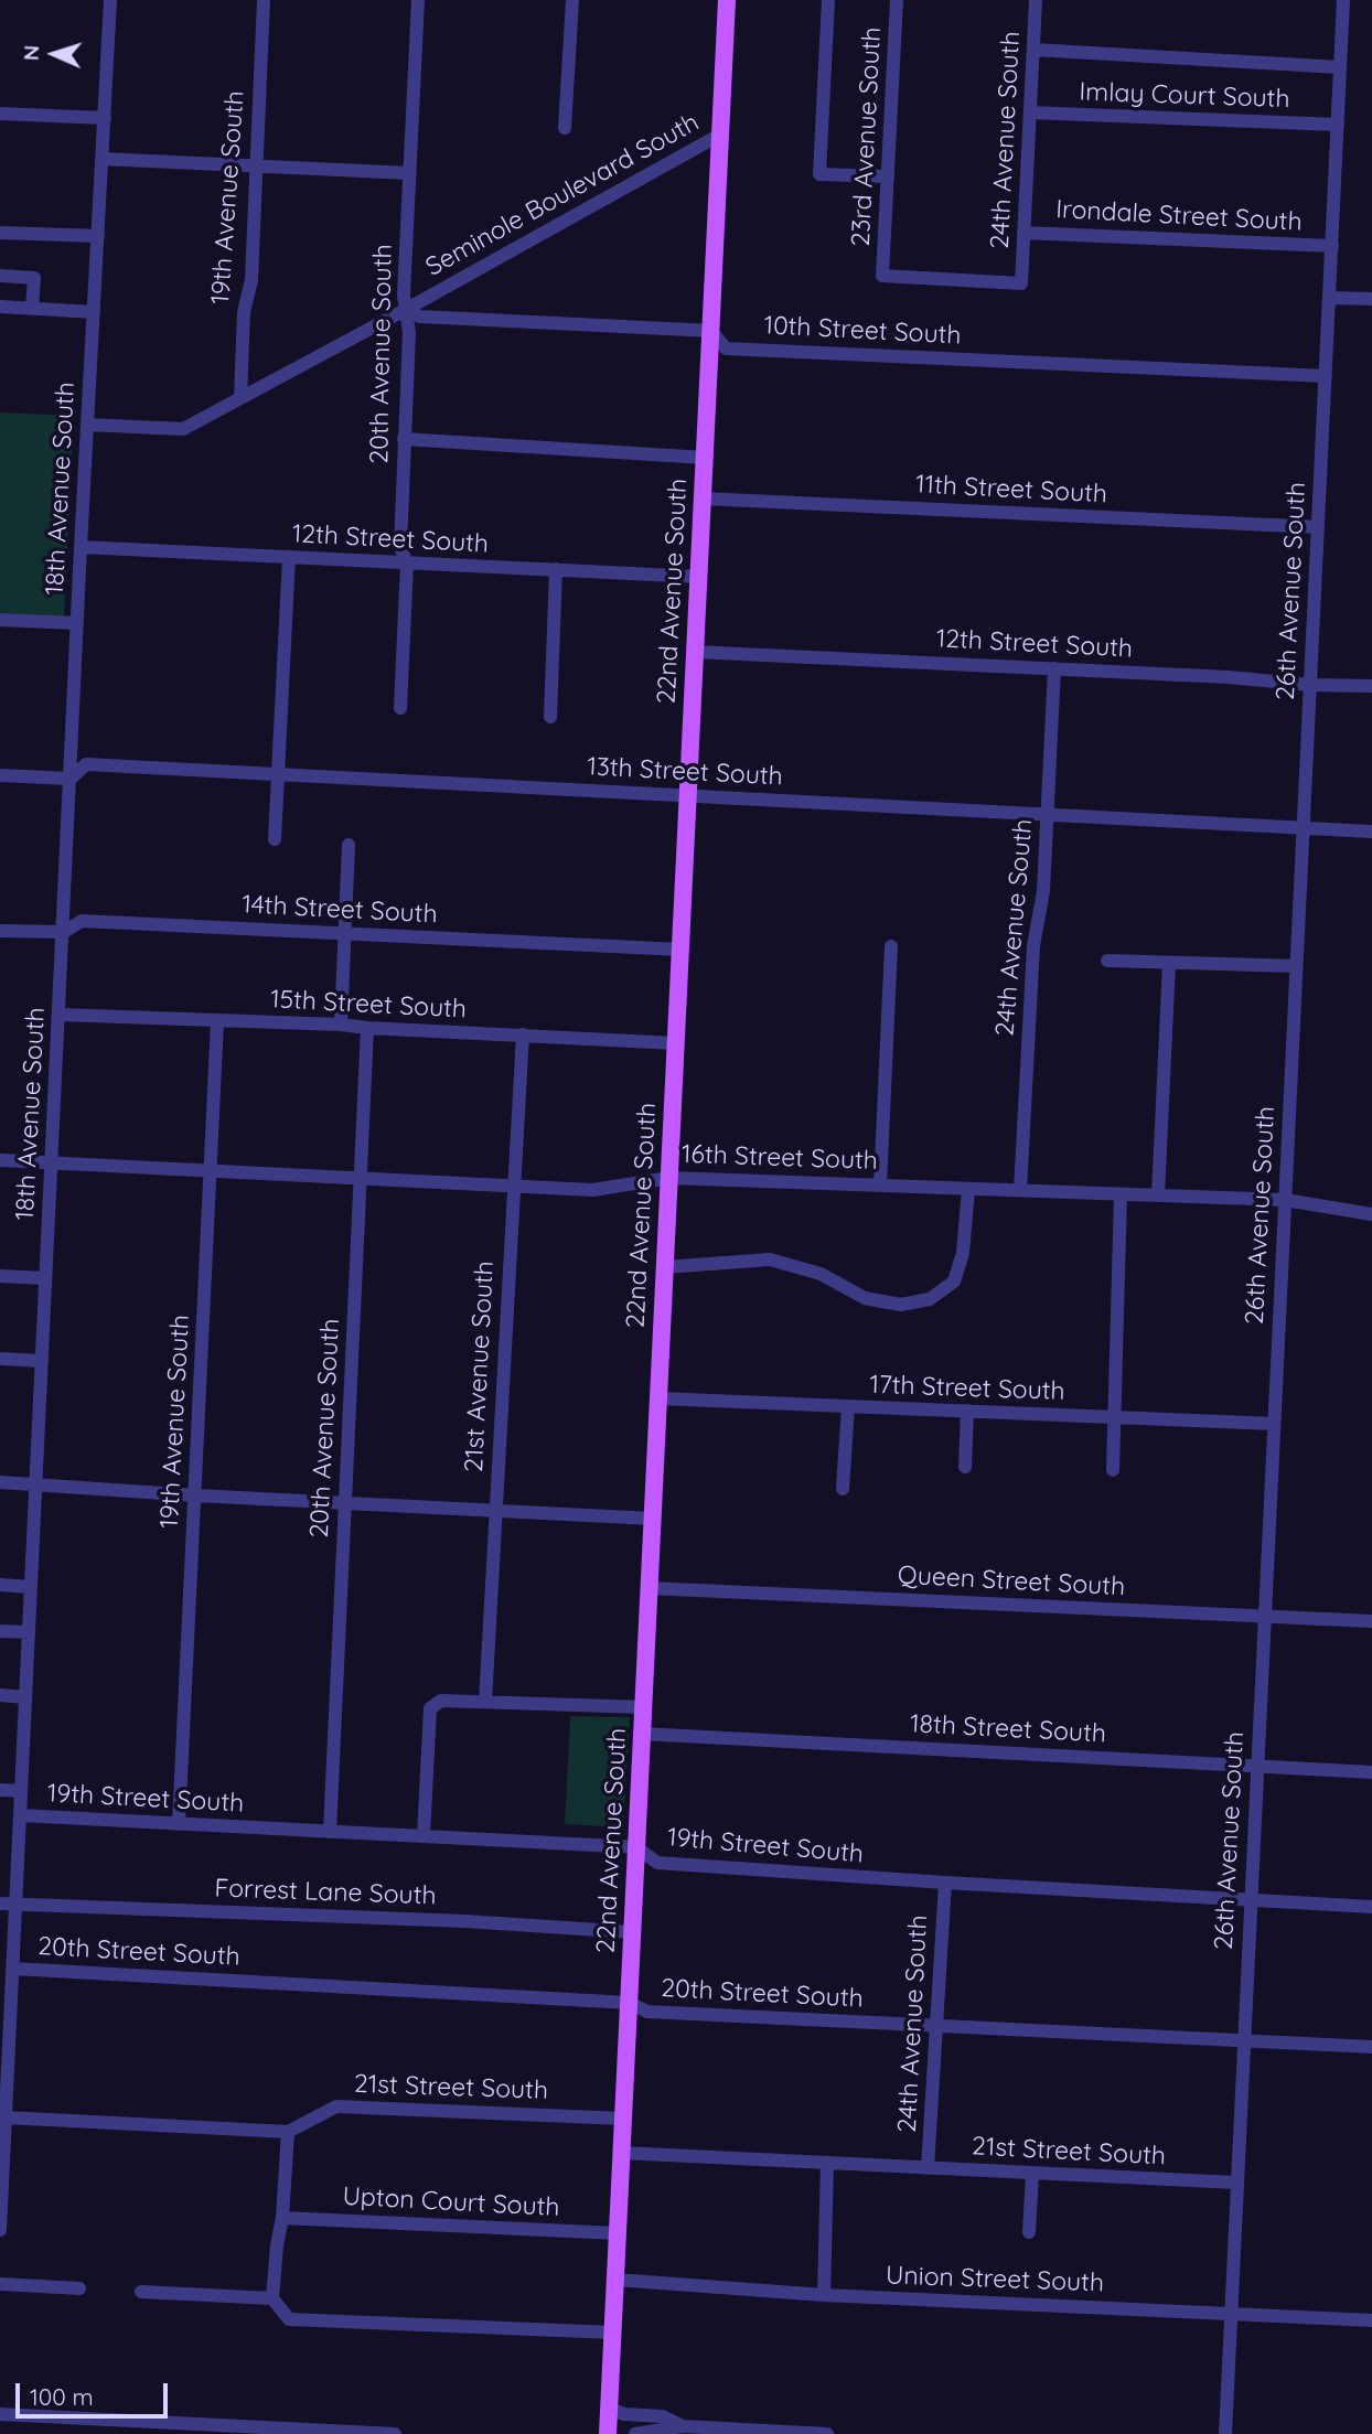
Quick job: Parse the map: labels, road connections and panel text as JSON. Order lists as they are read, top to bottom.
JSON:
{
  "streets": {
    "main road": ["22nd Avenue South"],
    "street": [
      "Imlay Court South",
      "23rd Avenue South",
      "24th Avenue South",
      "Seminole Boulevard South",
      "19th Avenue South",
      "Irondale Street South",
      "10th Street South",
      "20th Avenue South",
      "18th Avenue South",
      "11th Street South",
      "12th Street South",
      "26th Avenue South",
      "13th Street South",
      "14th Street South",
      "15th Street South",
      "16th Street South",
      "21st Avenue South",
      "17th Street South",
      "Queen Street South",
      "18th Street South",
      "19th Street South",
      "Forrest Lane South",
      "20th Street South",
      "21st Street South",
      "Upton Court South",
      "Union Street South"
    ]
  },
  "crossings": [
    ["Imlay Court South", "24th Avenue South"],
    ["Imlay Court South", "26th Avenue South"],
    ["23rd Avenue South", "24th Avenue South"],
    ["24th Avenue South", "Irondale Street South"],
    ["24th Avenue South", "12th Street South"],
    ["24th Avenue South", "13th Street South"],
    ["24th Avenue South", "16th Street South"],
    ["24th Avenue South", "19th Street South"],
    ["24th Avenue South", "20th Street South"],
    ["24th Avenue South", "21st Street South"],
    ["Seminole Boulevard South", "19th Avenue South"],
    ["Seminole Boulevard South", "10th Street South"],
    ["Seminole Boulevard South", "20th Avenue South"],
    ["Seminole Boulevard South", "18th Avenue South"],
    ["Seminole Boulevard South", "22nd Avenue South"],
    ["19th Avenue South", "15th Street South"],
    ["19th Avenue South", "16th Street South"],
    ["19th Avenue South", "19th Street South"],
    ["Irondale Street South", "26th Avenue South"],
    ["10th Street South", "20th Avenue South"],
    ["10th Street South", "22nd Avenue South"],
    ["10th Street South", "26th Avenue South"],
    ["20th Avenue South", "12th Street South"],
    ["20th Avenue South", "15th Street South"],
    ["20th Avenue South", "16th Street South"],
    ["20th Avenue South", "19th Street South"],
    ["18th Avenue South", "12th Street South"],
    ["18th Avenue South", "13th Street South"],
    ["18th Avenue South", "14th Street South"],
    ["18th Avenue South", "15th Street South"],
    ["18th Avenue South", "16th Street South"],
    ["18th Avenue South", "19th Street South"],
    ["18th Avenue South", "Forrest Lane South"],
    ["18th Avenue South", "20th Street South"],
    ["11th Street South", "22nd Avenue South"],
    ["11th Street South", "26th Avenue South"],
    ["12th Street South", "22nd Avenue South"],
    ["12th Street South", "26th Avenue South"],
    ["22nd Avenue South", "13th Street South"],
    ["22nd Avenue South", "14th Street South"],
    ["22nd Avenue South", "15th Street South"],
    ["22nd Avenue South", "16th Street South"],
    ["22nd Avenue South", "17th Street South"],
    ["22nd Avenue South", "Queen Street South"],
    ["22nd Avenue South", "18th Street South"],
    ["22nd Avenue South", "19th Street South"],
    ["22nd Avenue South", "Forrest Lane South"],
    ["22nd Avenue South", "20th Street South"],
    ["22nd Avenue South", "21st Street South"],
    ["22nd Avenue South", "Upton Court South"],
    ["22nd Avenue South", "Union Street South"],
    ["26th Avenue South", "13th Street South"],
    ["26th Avenue South", "16th Street South"],
    ["26th Avenue South", "17th Street South"],
    ["26th Avenue South", "Queen Street South"],
    ["26th Avenue South", "18th Street South"],
    ["26th Avenue South", "19th Street South"],
    ["26th Avenue South", "20th Street South"],
    ["26th Avenue South", "21st Street South"],
    ["26th Avenue South", "Union Street South"],
    ["15th Street South", "21st Avenue South"],
    ["16th Street South", "21st Avenue South"],
    ["Forrest Lane South", "20th Street South"]
  ],
  "scale_bar": "100 m",
  "north": "left"
}
